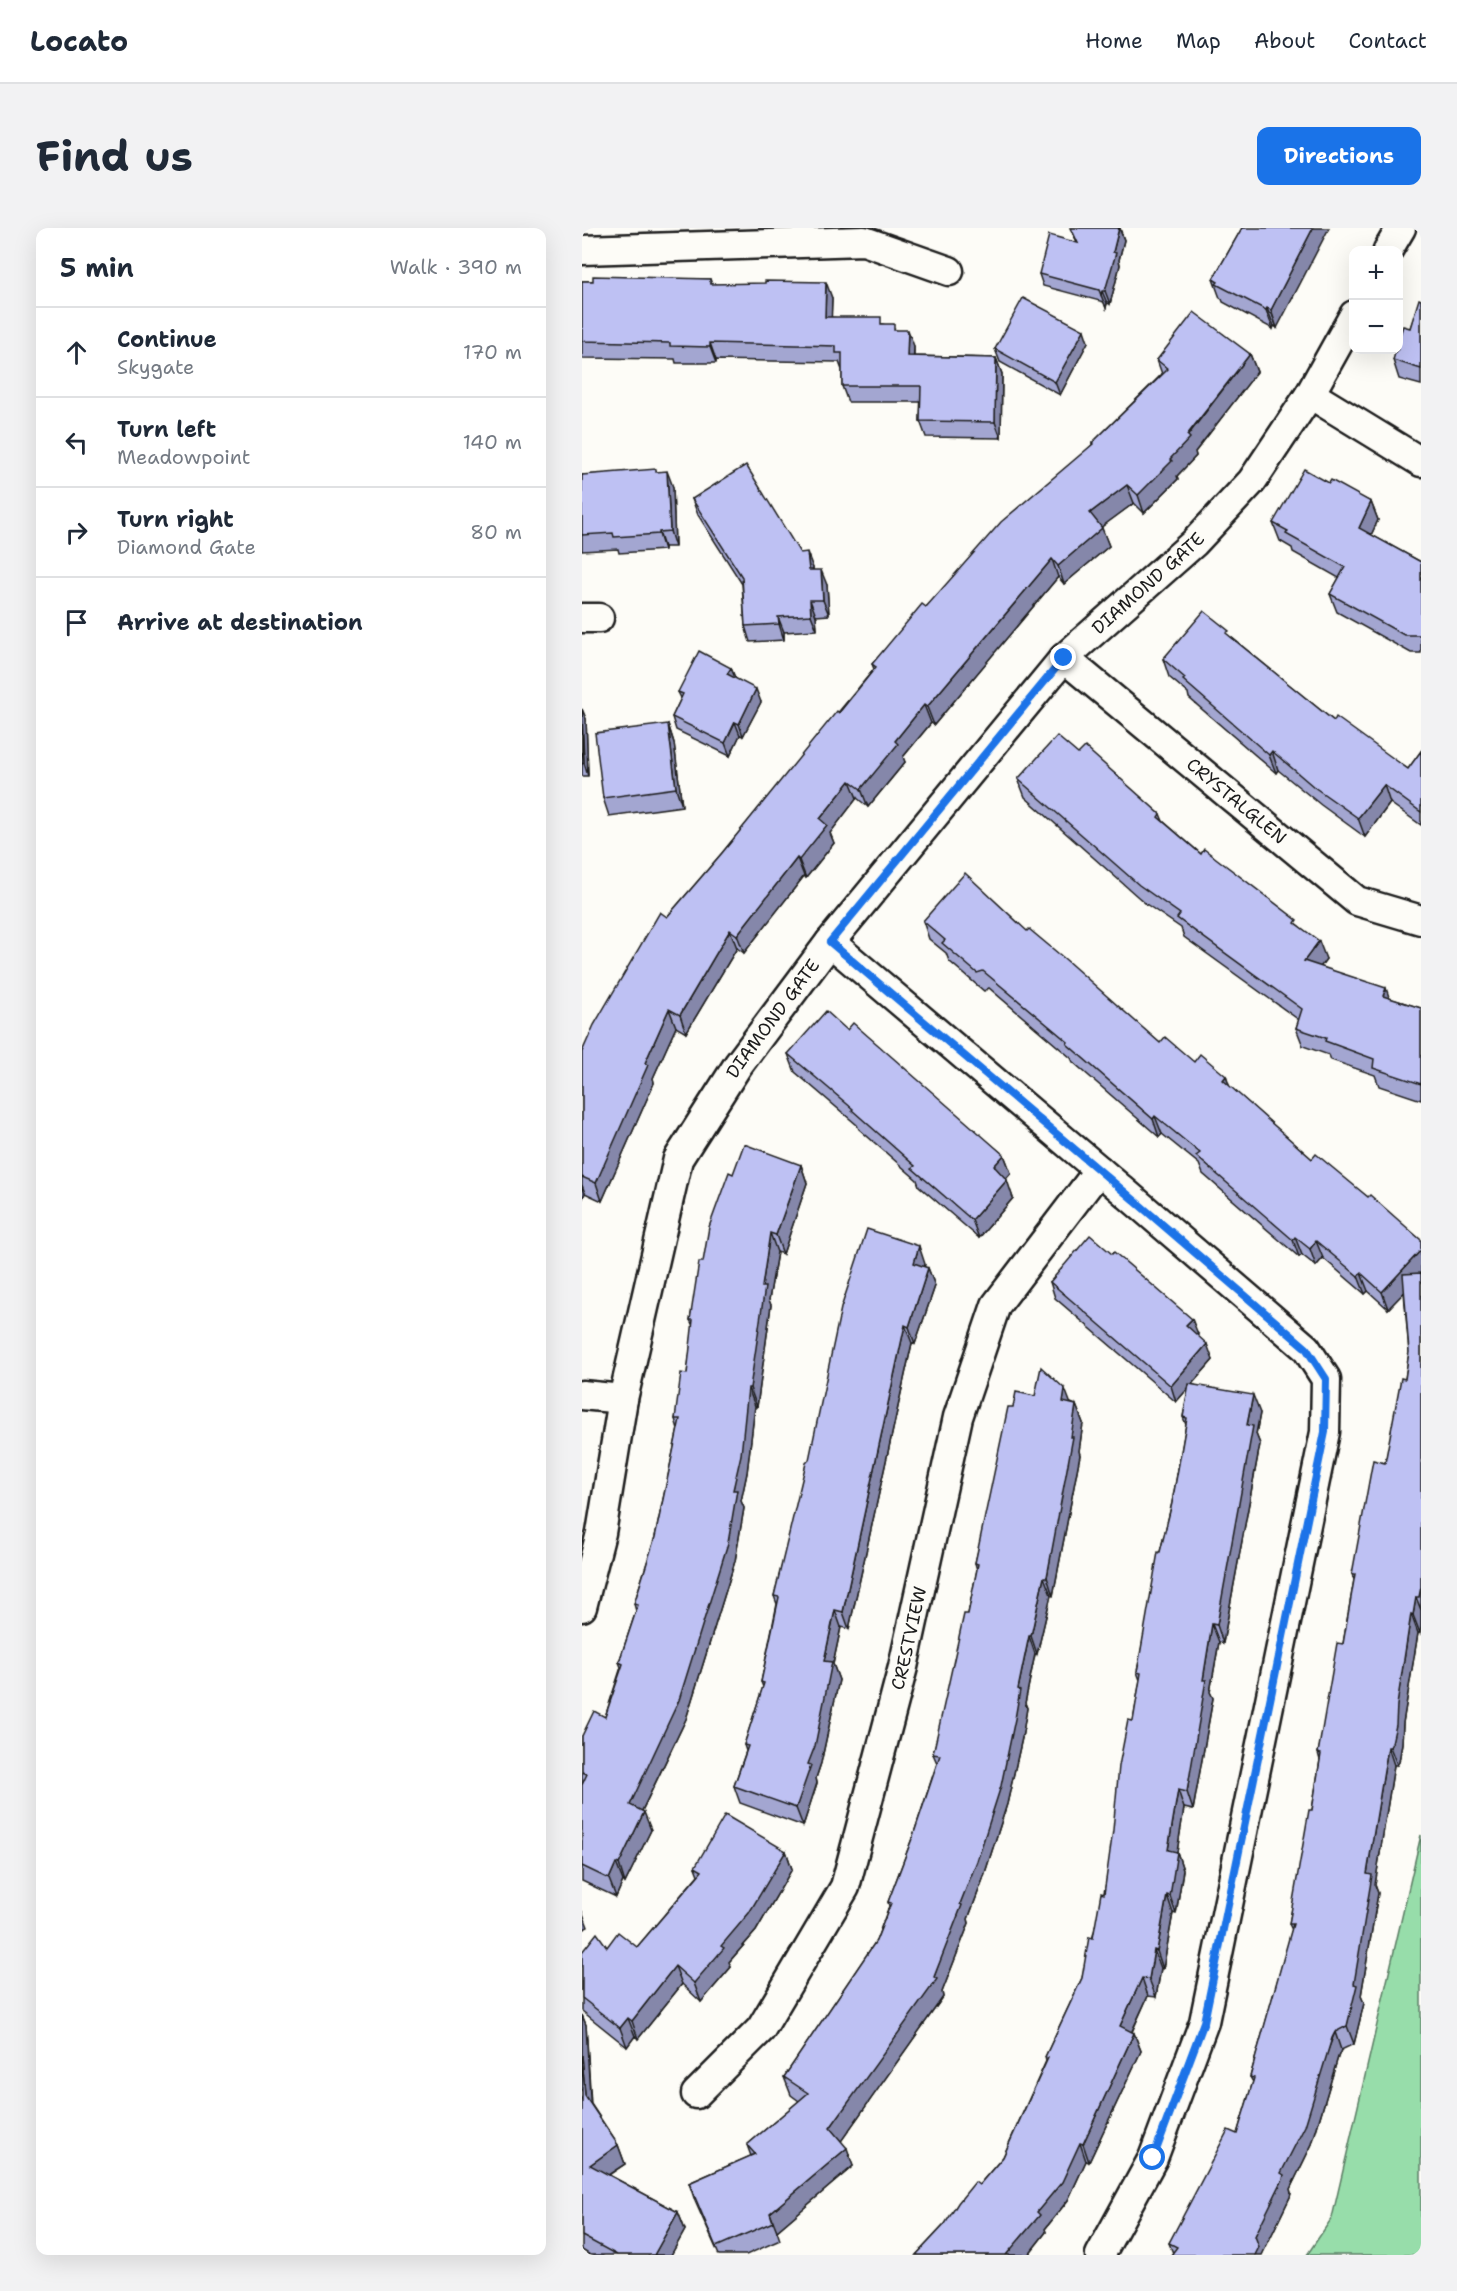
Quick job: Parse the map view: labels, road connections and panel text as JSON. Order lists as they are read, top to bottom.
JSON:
{
  "streets": {
    "street": ["DIAMOND GATE", "CRYSTALGLEN", "CRESTVIEW"]
  },
  "crossings": [
    ["DIAMOND GATE", "CRYSTALGLEN"]
  ],
  "page": {
    "header": "Locato",
    "nav": [
      "Home",
      "Map",
      "About",
      "Contact"
    ],
    "buttons": "Directions",
    "title": "Find us",
    "heading": ["5 min", "Walk · 390 m"],
    "map_buttons": ["+", "−"],
    "list": [
      ["Continue", "Skygate", "170 m"],
      ["Turn left", "Meadowpoint", "140 m"],
      ["Turn right", "Diamond Gate", "80 m"],
      "Arrive at destination"
    ]
  }
}
